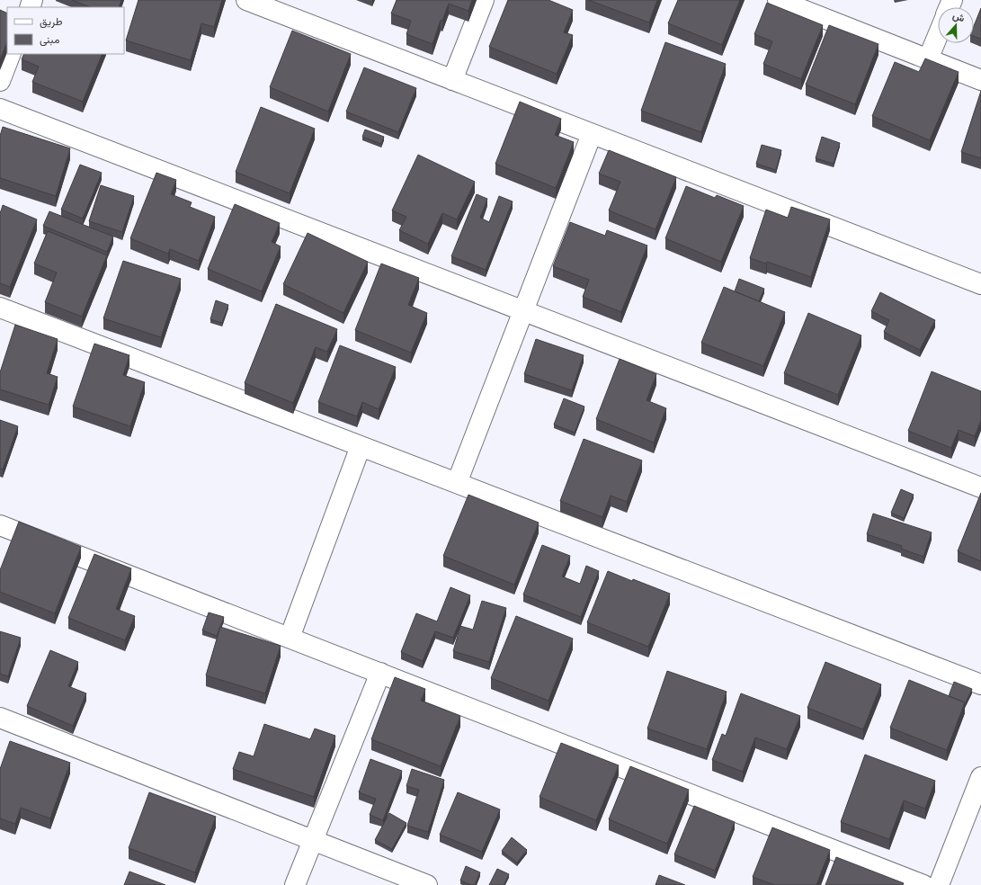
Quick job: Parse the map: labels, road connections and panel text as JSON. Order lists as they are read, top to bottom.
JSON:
{
  "legend": ["طريق", "مبنى"],
  "north": "top"
}
